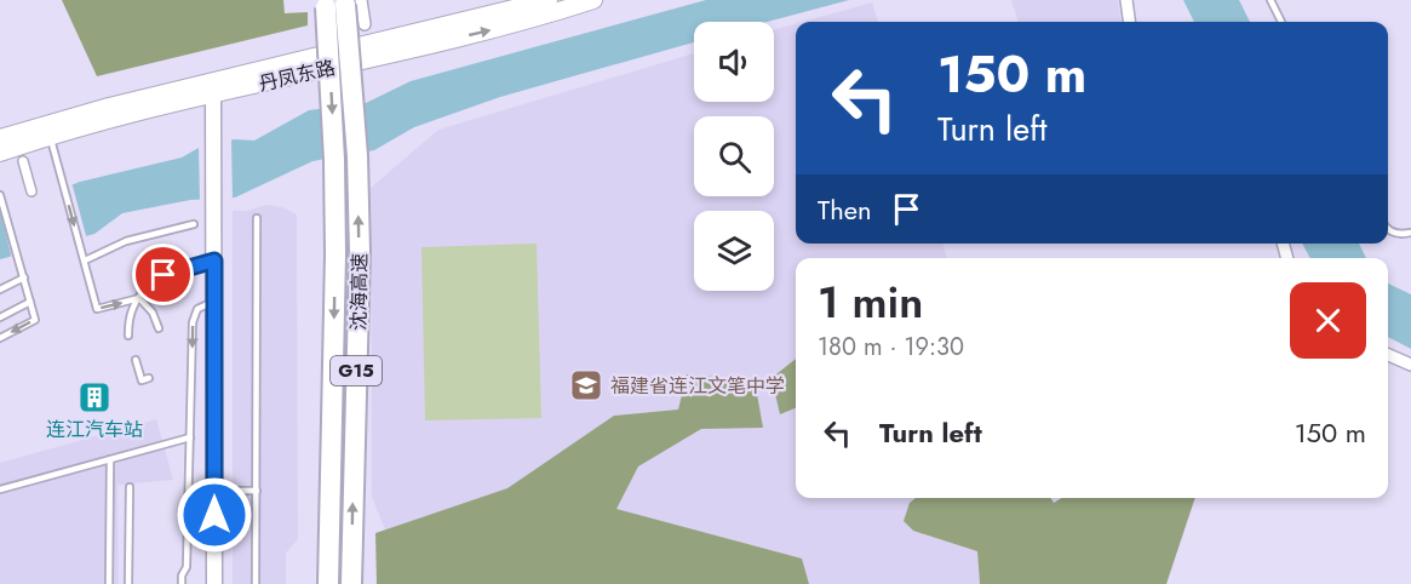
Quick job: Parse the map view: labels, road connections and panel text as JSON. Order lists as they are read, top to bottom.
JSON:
{
  "streets": {
    "highway": ["沈海高速", "G15"],
    "main road": ["丹凤东路"]
  },
  "places": {
    "school or university": ["福建省连江文笔中学"],
    "building": ["连江汽车站"]
  },
  "page": {
    "turn": ["150 m", "Turn left"],
    "then": "Then",
    "heading": ["1 min", "180 m · 19:30"],
    "list": [
      {
        "name": "Turn left",
        "value": "150 m"
      }
    ]
  }
}
